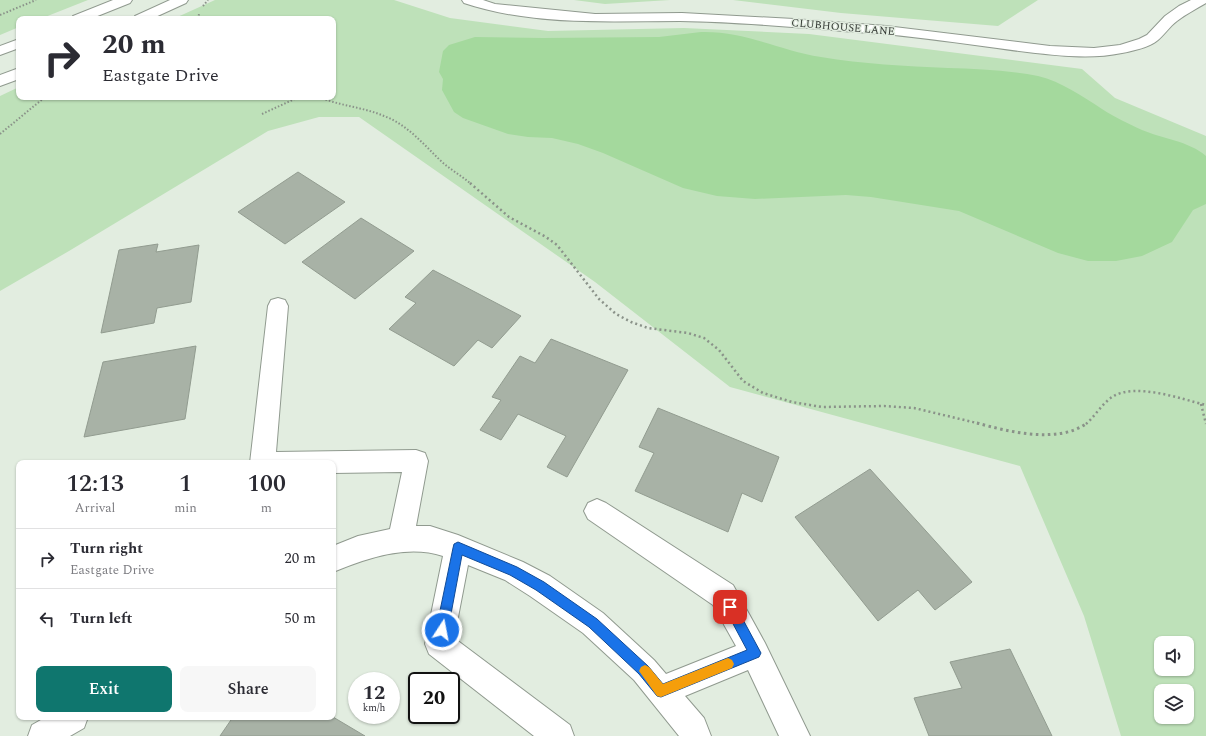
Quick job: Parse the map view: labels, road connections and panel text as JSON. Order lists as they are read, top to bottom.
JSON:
{
  "streets": {
    "street": ["CLUBHOUSE LANE"]
  },
  "page": {
    "turn": ["20 m", "Eastgate Drive"],
    "eta": [
      "12:13",
      "Arrival",
      "1",
      "min",
      "100",
      "m"
    ],
    "list": [
      {
        "name": "Turn right",
        "note": "Eastgate Drive",
        "value": "20 m"
      },
      {
        "name": "Turn left",
        "value": "50 m"
      }
    ],
    "buttons": ["Exit", "Share"],
    "speed": "12 km/h",
    "limit": "20"
  }
}
